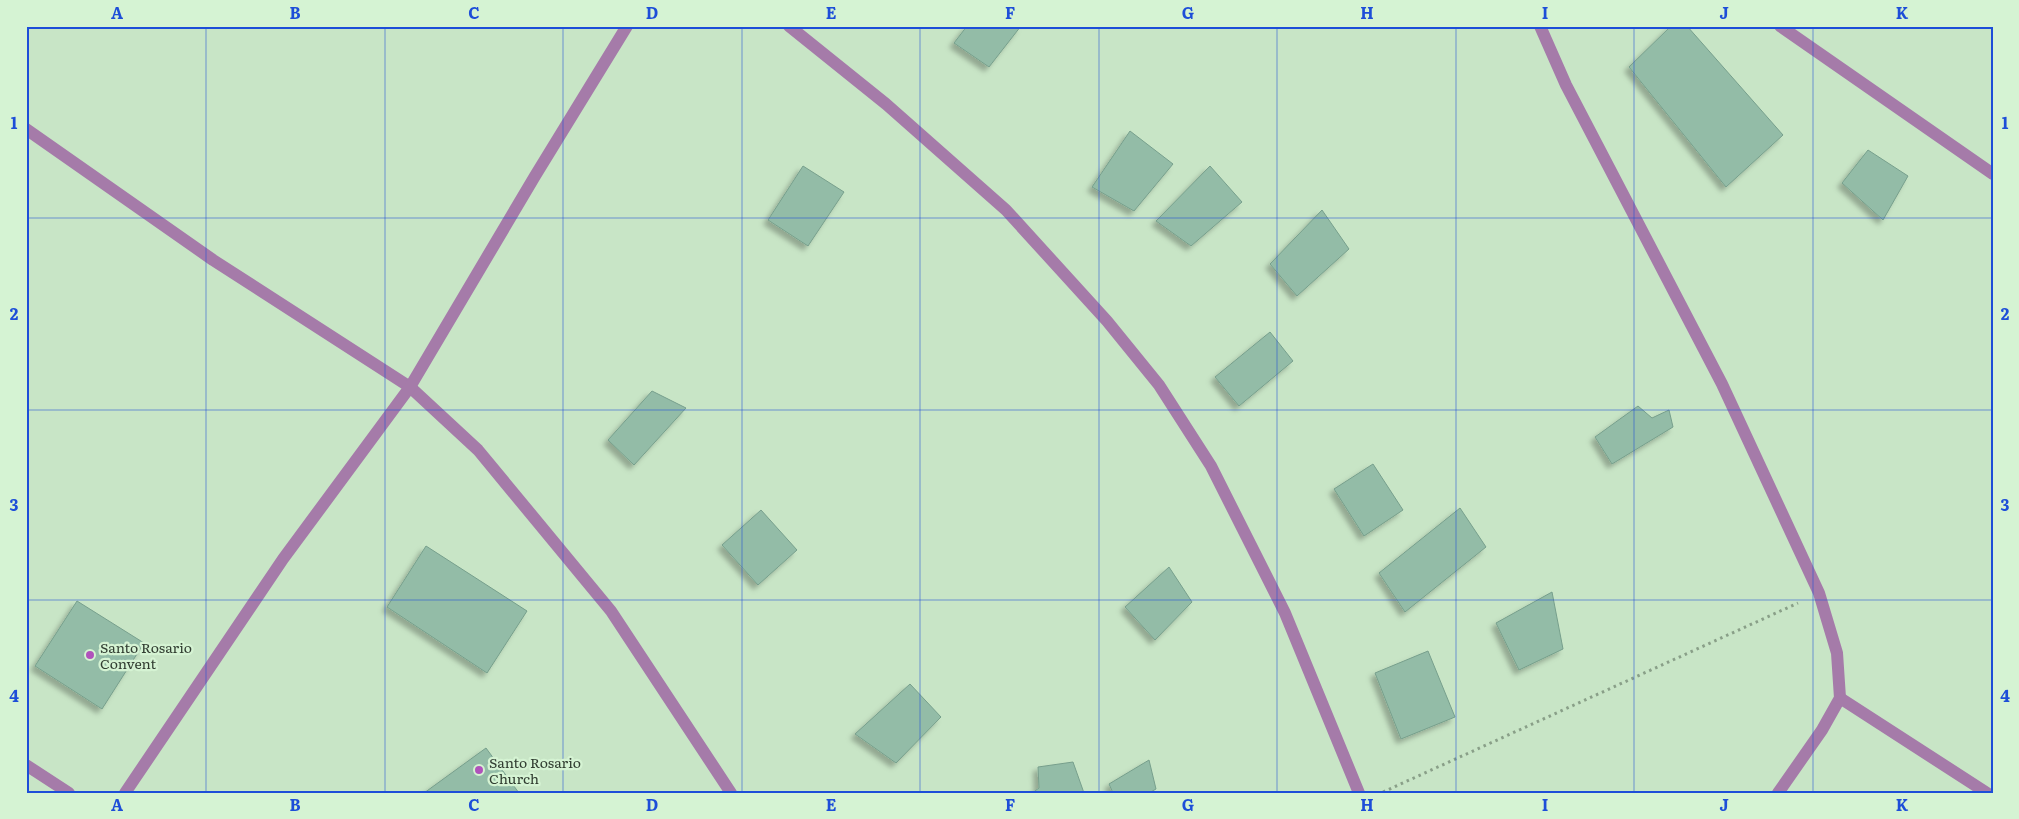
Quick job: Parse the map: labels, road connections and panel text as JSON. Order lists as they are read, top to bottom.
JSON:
{
  "places": ["Santo Rosario Convent", "Santo Rosario Church"],
  "grid": {
    "columns": [
      "A",
      "B",
      "C",
      "D",
      "E",
      "F",
      "G",
      "H",
      "I",
      "J",
      "K"
    ],
    "rows": [
      "1",
      "2",
      "3",
      "4"
    ]
  }
}
